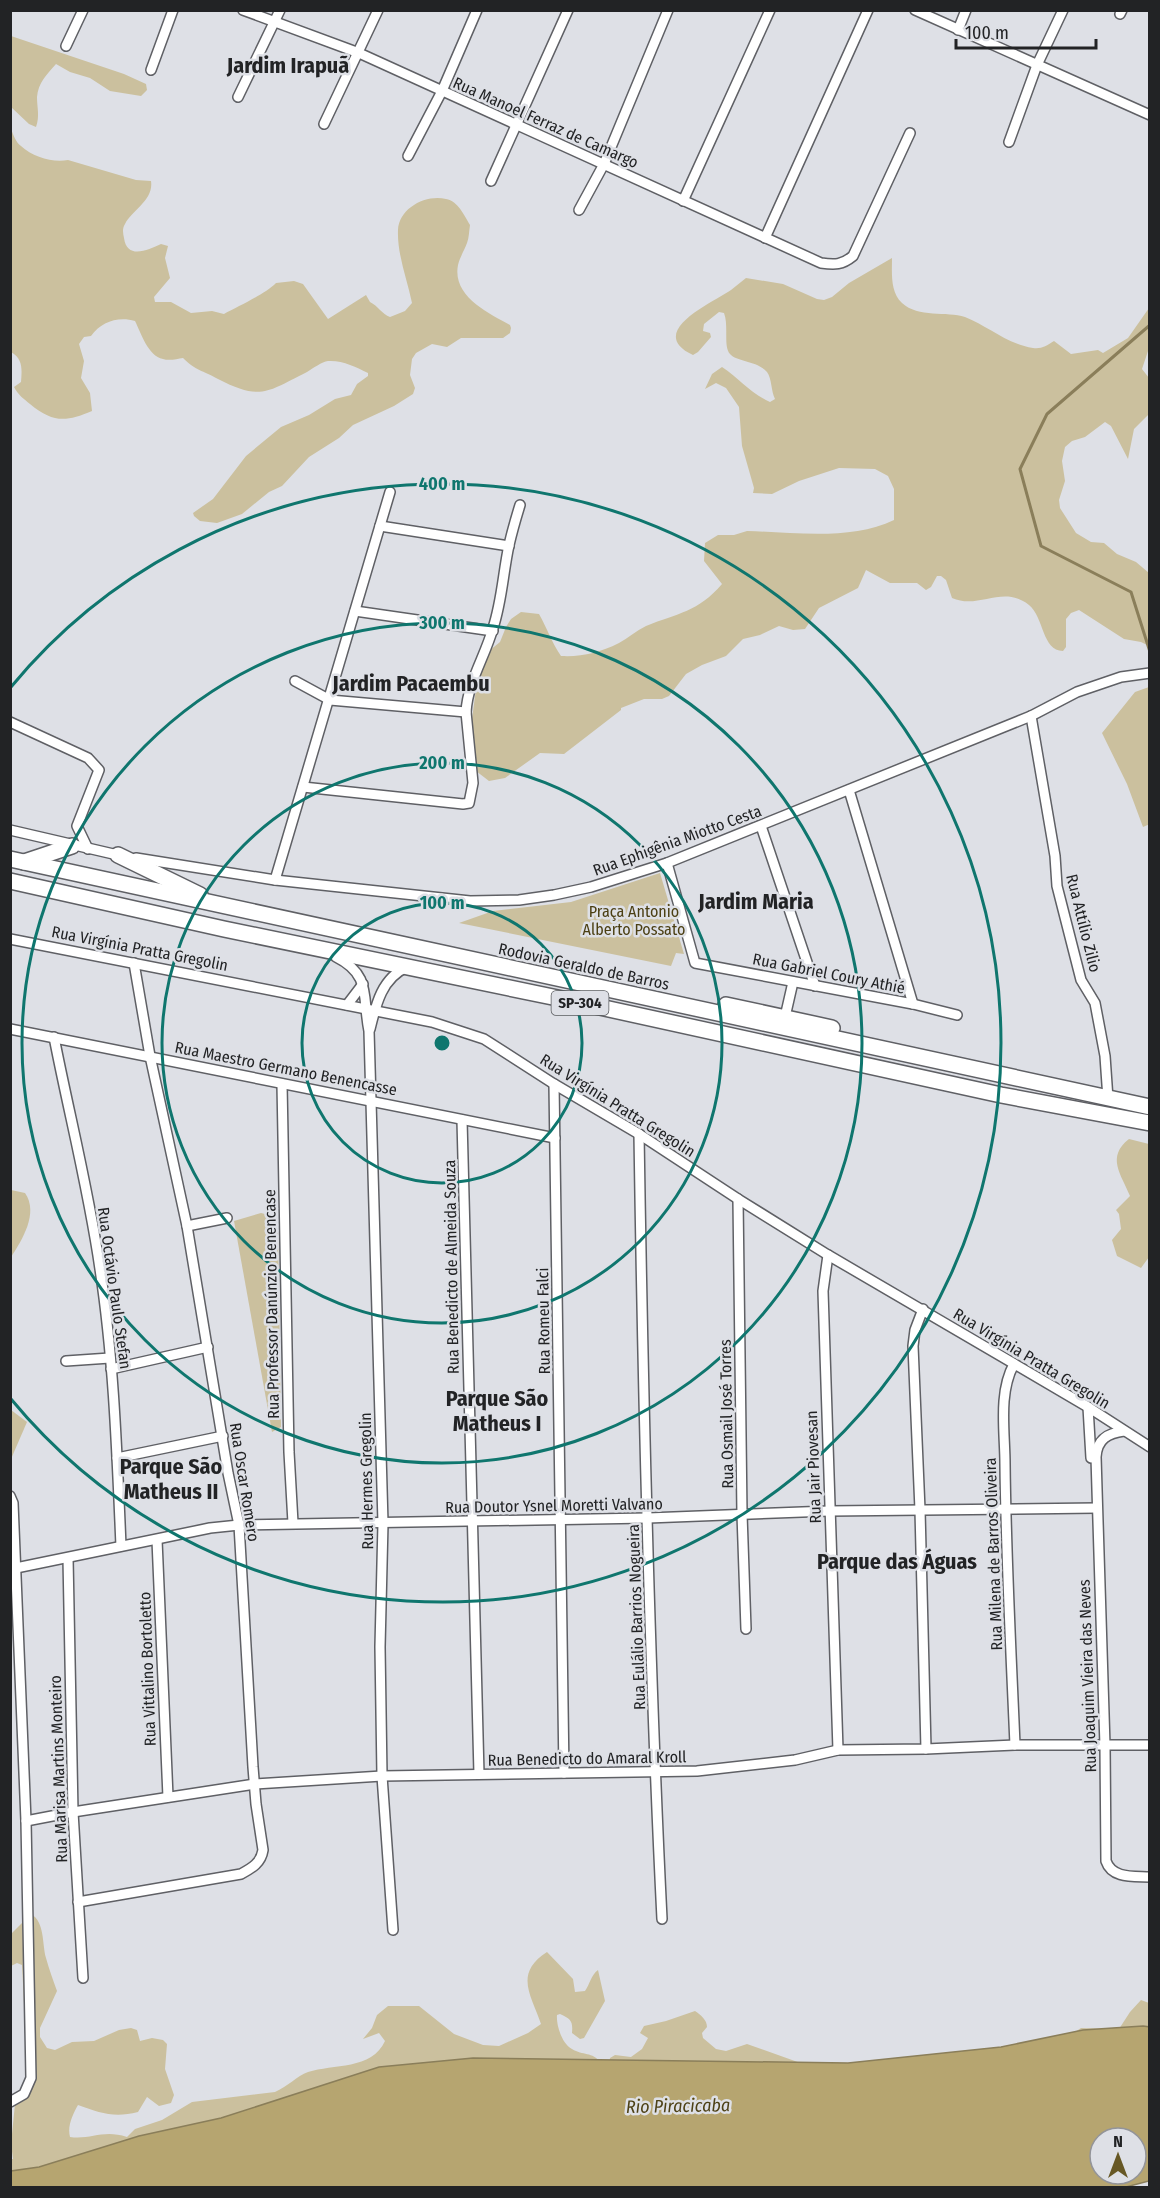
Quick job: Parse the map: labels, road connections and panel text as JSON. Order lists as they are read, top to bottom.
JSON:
{
  "streets": {
    "highway": ["Rodovia Geraldo de Barros", "SP-304"],
    "street": [
      "Rua Manoel Ferraz de Camargo",
      "Rua Ephigênia Miotto Cesta",
      "Rua Attílio Zilio",
      "Rua Virgínia Pratta Gregolin",
      "Rua Gabriel Coury Athié",
      "Rua Maestro Germano Benencasse",
      "Rua Benedicto de Almeida Souza",
      "Rua Octávio Paulo Stefan",
      "Rua Professor Danúnzio Benencase",
      "Rua Romeu Falci",
      "Rua Osmail José Torres",
      "Rua Jair Piovesan",
      "Rua Hermes Gregolin",
      "Rua Oscar Romero",
      "Rua Doutor Ysnel Moretti Valvano",
      "Rua Milena de Barros Oliveira",
      "Rua Eulálio Barrios Nogueira",
      "Rua Vittalino Bortoletto",
      "Rua Joaquim Vieira das Neves",
      "Rua Benedicto do Amaral Kroll",
      "Rua Marisa Martins Monteiro"
    ]
  },
  "crossings": [
    ["Rua Ephigênia Miotto Cesta", "Rua Attílio Zilio"],
    ["Rua Ephigênia Miotto Cesta", "Rua Gabriel Coury Athié"],
    ["Rua Attílio Zilio", "Rodovia Geraldo de Barros"],
    ["Rua Virgínia Pratta Gregolin", "Rua Romeu Falci"],
    ["Rua Virgínia Pratta Gregolin", "Rua Osmail José Torres"],
    ["Rua Virgínia Pratta Gregolin", "Rua Jair Piovesan"],
    ["Rua Virgínia Pratta Gregolin", "Rua Hermes Gregolin"],
    ["Rua Virgínia Pratta Gregolin", "Rua Oscar Romero"],
    ["Rua Virgínia Pratta Gregolin", "Rua Milena de Barros Oliveira"],
    ["Rua Virgínia Pratta Gregolin", "Rua Eulálio Barrios Nogueira"],
    ["Rua Virgínia Pratta Gregolin", "Rua Joaquim Vieira das Neves"],
    ["SP-304", "Rua Hermes Gregolin"],
    ["Rua Maestro Germano Benencasse", "Rua Benedicto de Almeida Souza"],
    ["Rua Maestro Germano Benencasse", "Rua Octávio Paulo Stefan"],
    ["Rua Maestro Germano Benencasse", "Rua Professor Danúnzio Benencase"],
    ["Rua Maestro Germano Benencasse", "Rua Romeu Falci"],
    ["Rua Maestro Germano Benencasse", "Rua Hermes Gregolin"],
    ["Rua Maestro Germano Benencasse", "Rua Oscar Romero"],
    ["Rua Benedicto de Almeida Souza", "Rua Doutor Ysnel Moretti Valvano"],
    ["Rua Benedicto de Almeida Souza", "Rua Benedicto do Amaral Kroll"],
    ["Rua Octávio Paulo Stefan", "Rua Doutor Ysnel Moretti Valvano"],
    ["Rua Professor Danúnzio Benencase", "Rua Doutor Ysnel Moretti Valvano"],
    ["Rua Romeu Falci", "Rua Doutor Ysnel Moretti Valvano"],
    ["Rua Romeu Falci", "Rua Benedicto do Amaral Kroll"],
    ["Rua Osmail José Torres", "Rua Doutor Ysnel Moretti Valvano"],
    ["Rua Jair Piovesan", "Rua Doutor Ysnel Moretti Valvano"],
    ["Rua Jair Piovesan", "Rua Benedicto do Amaral Kroll"],
    ["Rua Hermes Gregolin", "Rua Doutor Ysnel Moretti Valvano"],
    ["Rua Hermes Gregolin", "Rua Benedicto do Amaral Kroll"],
    ["Rua Oscar Romero", "Rua Doutor Ysnel Moretti Valvano"],
    ["Rua Oscar Romero", "Rua Benedicto do Amaral Kroll"],
    ["Rua Oscar Romero", "Rua Marisa Martins Monteiro"],
    ["Rua Doutor Ysnel Moretti Valvano", "Rua Milena de Barros Oliveira"],
    ["Rua Doutor Ysnel Moretti Valvano", "Rua Eulálio Barrios Nogueira"],
    ["Rua Doutor Ysnel Moretti Valvano", "Rua Vittalino Bortoletto"],
    ["Rua Doutor Ysnel Moretti Valvano", "Rua Joaquim Vieira das Neves"],
    ["Rua Doutor Ysnel Moretti Valvano", "Rua Marisa Martins Monteiro"],
    ["Rua Milena de Barros Oliveira", "Rua Benedicto do Amaral Kroll"],
    ["Rua Eulálio Barrios Nogueira", "Rua Benedicto do Amaral Kroll"],
    ["Rua Vittalino Bortoletto", "Rua Benedicto do Amaral Kroll"],
    ["Rua Joaquim Vieira das Neves", "Rua Benedicto do Amaral Kroll"],
    ["Rua Benedicto do Amaral Kroll", "Rua Marisa Martins Monteiro"]
  ],
  "districts": [
    "Jardim Irapuã",
    "Jardim Pacaembu",
    "Jardim Maria",
    "Parque São Matheus I",
    "Parque São Matheus II",
    "Parque das Águas"
  ],
  "water": ["Rio Piracicaba"],
  "parks": ["Praça Antonio Alberto Possato"],
  "scale_bar": "100 m",
  "north": "top",
  "rings": [
    "400 m",
    "300 m",
    "200 m",
    "100 m"
  ]
}
